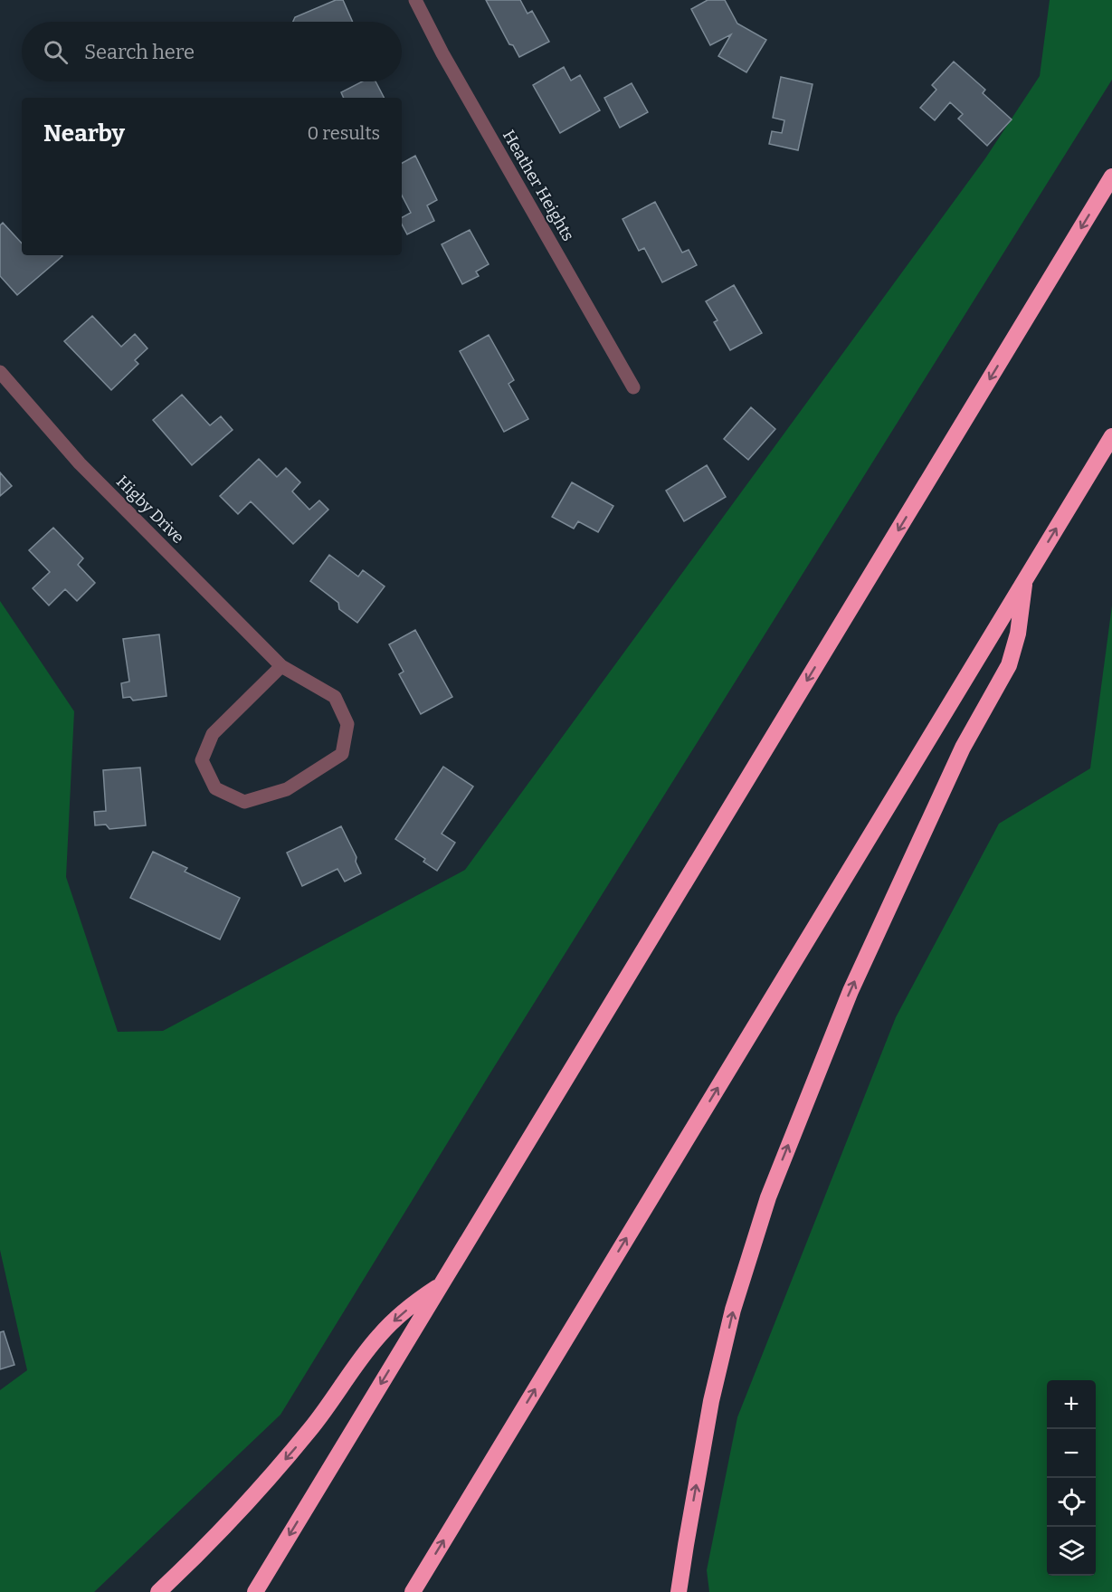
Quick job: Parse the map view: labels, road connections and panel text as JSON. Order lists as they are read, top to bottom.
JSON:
{
  "streets": {
    "street": ["Heather Heights", "Higby Drive"]
  },
  "page": {
    "search": "Search here",
    "heading": ["Nearby", "0 results"],
    "map_buttons": ["+", "−"]
  }
}
